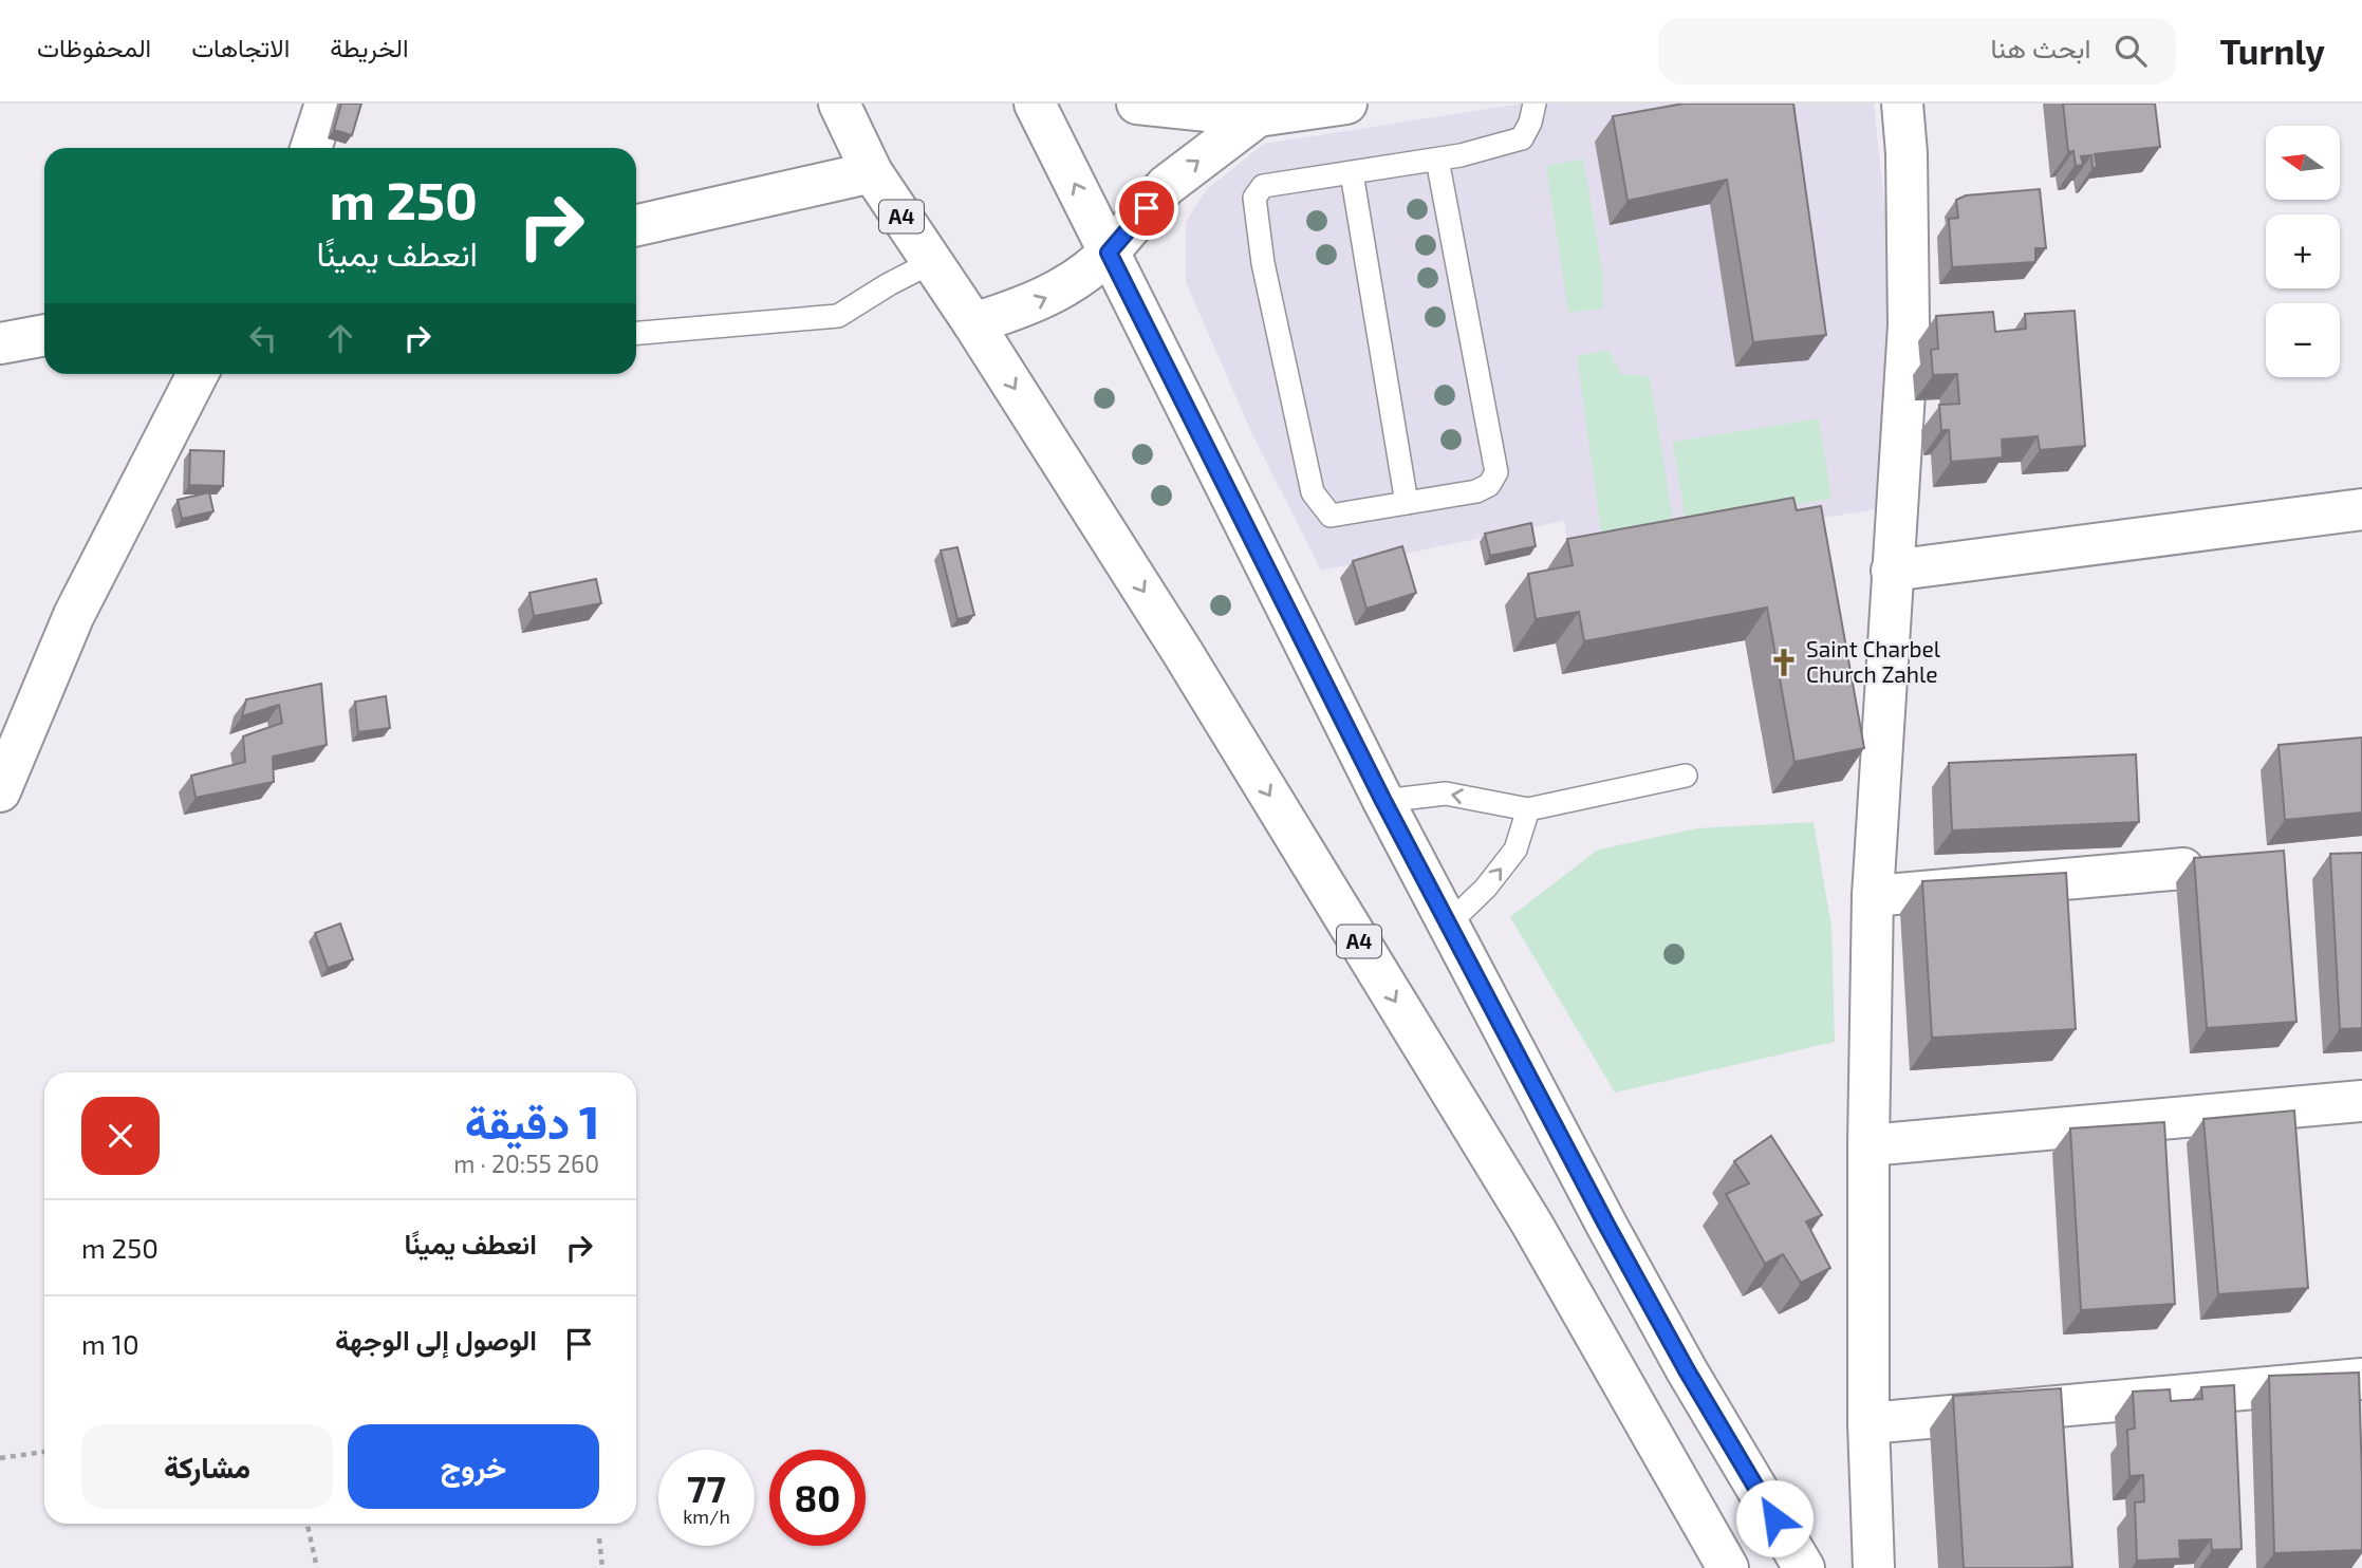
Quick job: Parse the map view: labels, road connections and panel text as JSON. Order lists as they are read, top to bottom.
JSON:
{
  "streets": {
    "main road": ["A4"]
  },
  "places": {
    "church": ["Saint Charbel Church Zahle"]
  },
  "north": "left",
  "page": {
    "header": "Turnly",
    "search": "ابحث هنا",
    "nav": ["الخريطة", "الاتجاهات", "المحفوظات"],
    "map_buttons": ["+", "−"],
    "turn": ["250 m", "انعطف يمينًا"],
    "heading": ["1 دقيقة", "260 m · 20:55"],
    "list": [
      {
        "name": "انعطف يمينًا",
        "value": "250 m"
      },
      {
        "name": "الوصول إلى الوجهة",
        "value": "10 m"
      }
    ],
    "buttons": ["خروج", "مشاركة"],
    "speed": "77 km/h",
    "limit": "80"
  }
}
